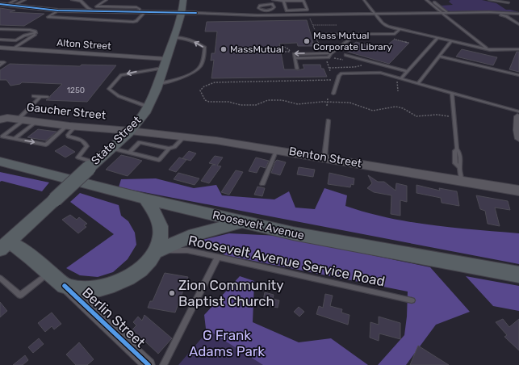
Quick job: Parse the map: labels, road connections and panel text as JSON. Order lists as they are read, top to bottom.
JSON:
{
  "streets": {
    "main road": [
      "Gaucher Street",
      "State Street",
      "Benton Street",
      "Roosevelt Avenue",
      "Berlin Street"
    ],
    "street": ["Alton Street"],
    "lane": ["Roosevelt Avenue Service Road"]
  },
  "crossings": [
    ["Alton Street", "State Street"],
    ["Gaucher Street", "State Street"],
    ["Gaucher Street", "Benton Street"],
    ["State Street", "Benton Street"],
    ["State Street", "Berlin Street"]
  ],
  "parks": ["G Frank Adams Park"],
  "places": ["Mass Mutual Corporate Library", "MassMutual", "Zion Community Baptist Church"],
  "house_numbers": ["1250"]
}
